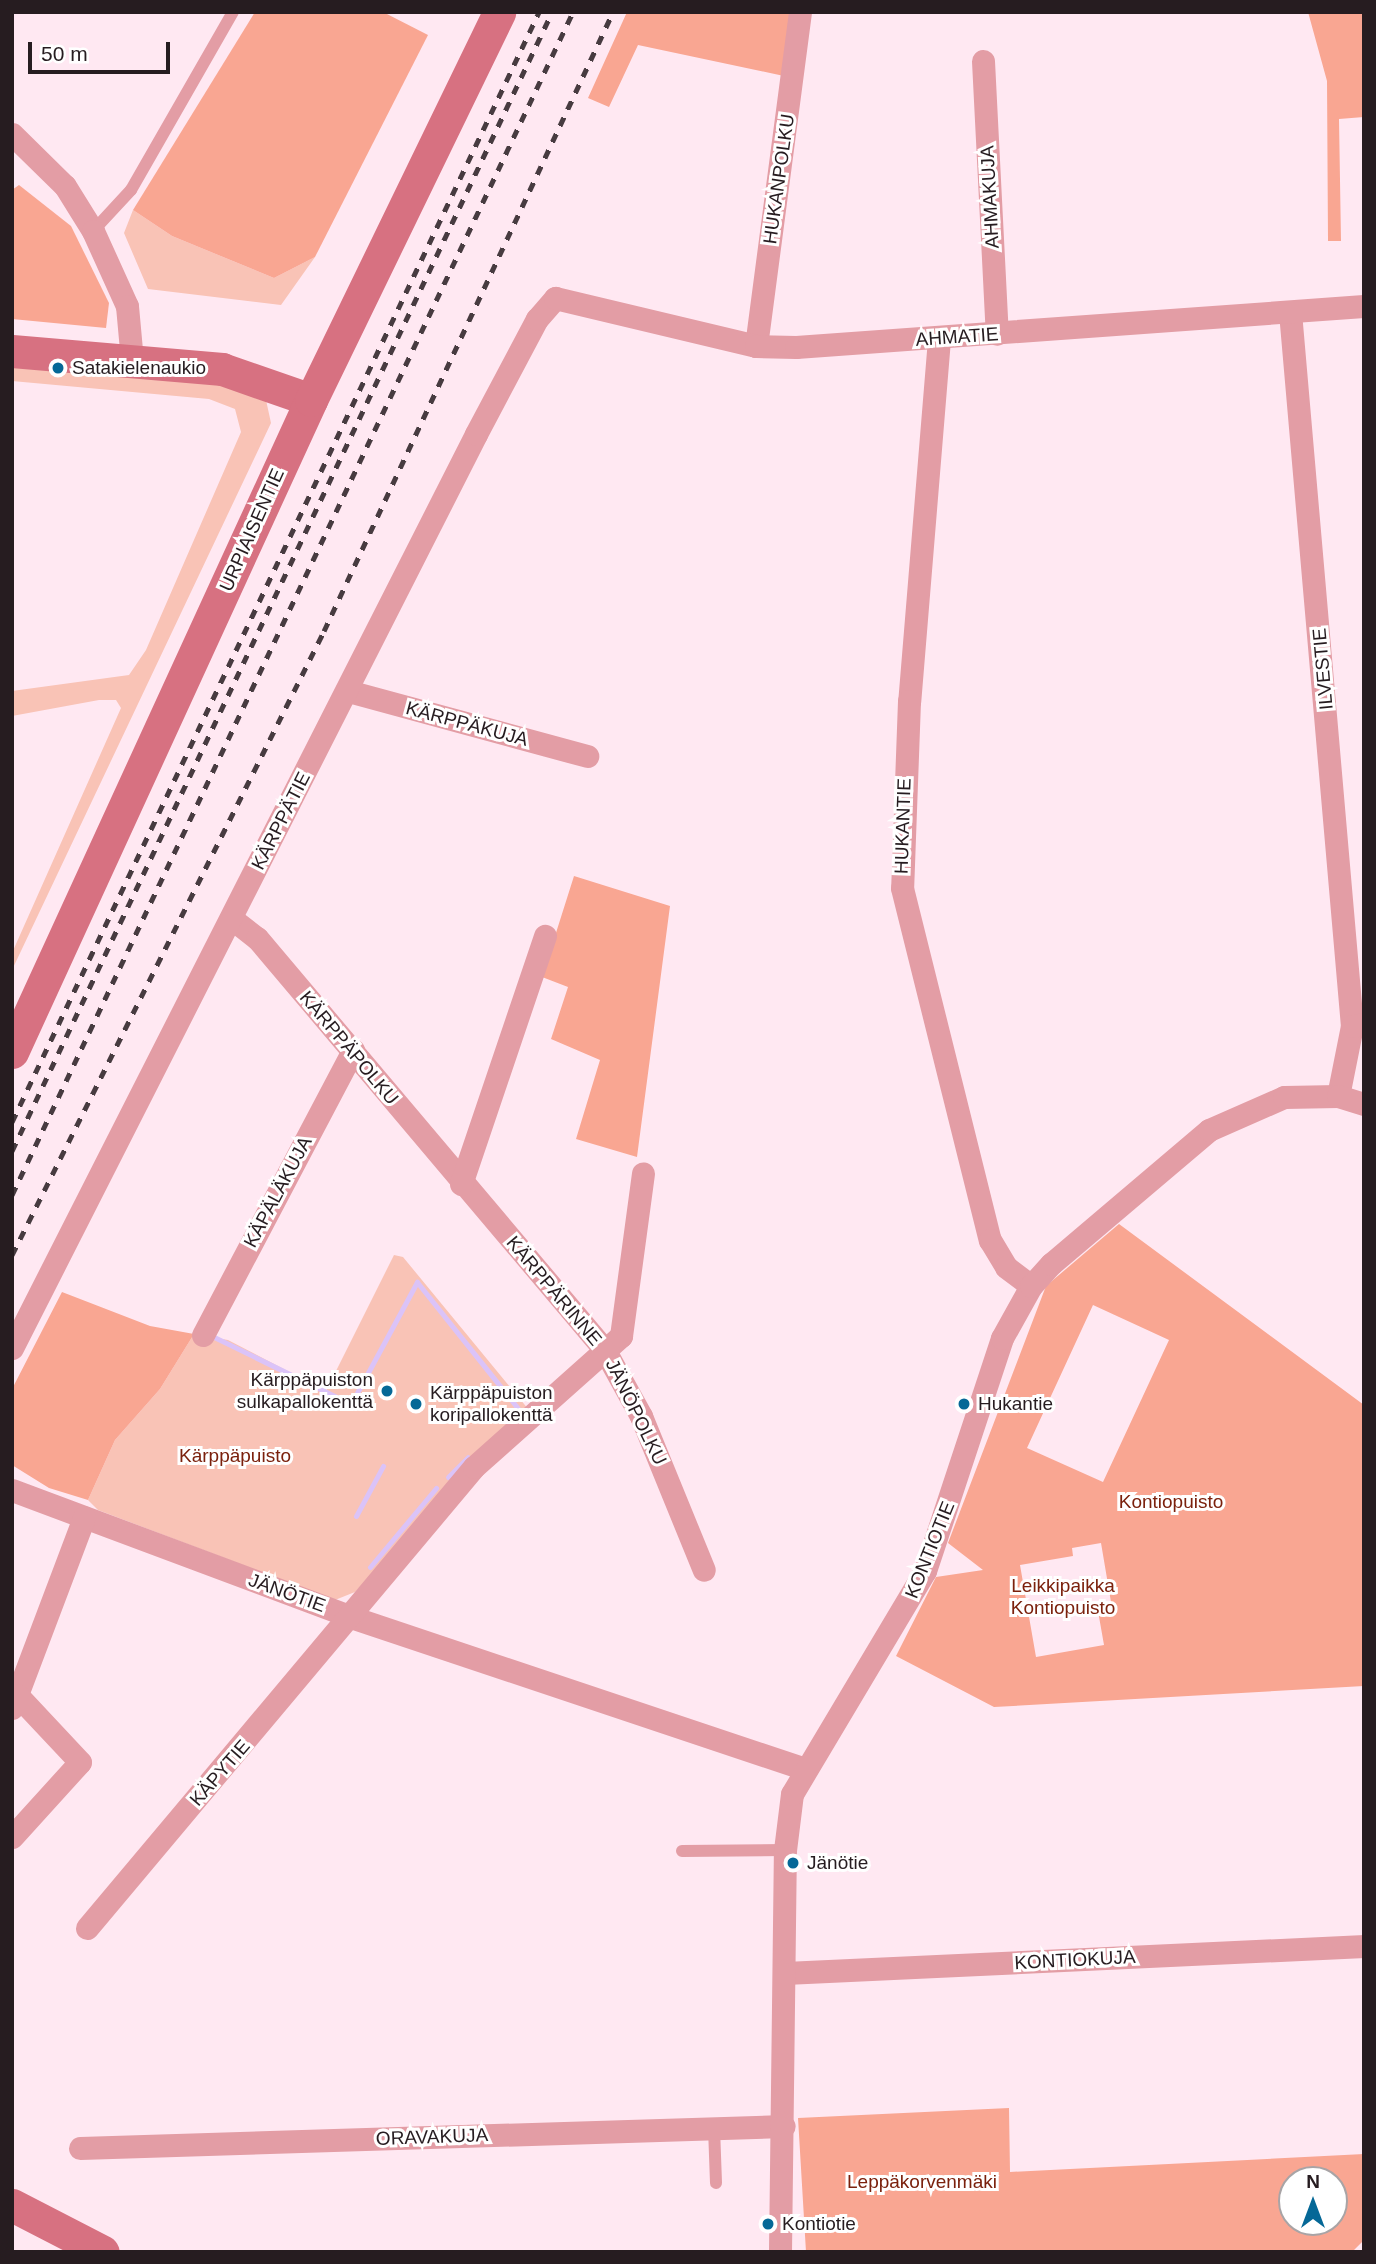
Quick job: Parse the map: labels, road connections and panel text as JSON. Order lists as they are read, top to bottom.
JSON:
{
  "streets": {
    "main road": ["URPIAISENTIE"],
    "street": [
      "HUKANPOLKU",
      "AHMAKUJA",
      "AHMATIE",
      "ILVESTIE",
      "KÄRPPÄKUJA",
      "KÄRPPÄTIE",
      "HUKANTIE",
      "KÄRPPÄPOLKU",
      "KÄPÄLÄKUJA",
      "KÄRPPÄRINNE",
      "JÄNÖPOLKU",
      "KONTIOTIE",
      "JÄNÖTIE",
      "KÄPYTIE",
      "KONTIOKUJA",
      "ORAVAKUJA"
    ]
  },
  "crossings": [
    ["HUKANPOLKU", "AHMATIE"],
    ["AHMAKUJA", "AHMATIE"],
    ["AHMATIE", "ILVESTIE"],
    ["AHMATIE", "KÄRPPÄTIE"],
    ["AHMATIE", "HUKANTIE"],
    ["KÄRPPÄKUJA", "KÄRPPÄTIE"],
    ["KÄRPPÄTIE", "KÄRPPÄPOLKU"],
    ["HUKANTIE", "KONTIOTIE"],
    ["KÄRPPÄPOLKU", "KÄPÄLÄKUJA"],
    ["KÄRPPÄPOLKU", "KÄRPPÄRINNE"],
    ["KÄRPPÄRINNE", "JÄNÖPOLKU"],
    ["KÄRPPÄRINNE", "JÄNÖTIE"],
    ["KÄRPPÄRINNE", "KÄPYTIE"],
    ["KONTIOTIE", "JÄNÖTIE"],
    ["KONTIOTIE", "KONTIOKUJA"],
    ["KONTIOTIE", "ORAVAKUJA"],
    ["JÄNÖTIE", "KÄPYTIE"]
  ],
  "parks": [
    "Kärppäpuisto",
    "Kontiopuisto",
    "Leikkipaikka Kontiopuisto",
    "Leppäkorvenmäki"
  ],
  "places": [
    "Satakielenaukio",
    "Kärppäpuiston sulkapallokenttä",
    "Kärppäpuiston koripallokenttä",
    "Hukantie",
    "Jänötie",
    "Kontiotie"
  ],
  "scale_bar": "50 m",
  "north": "top"
}
